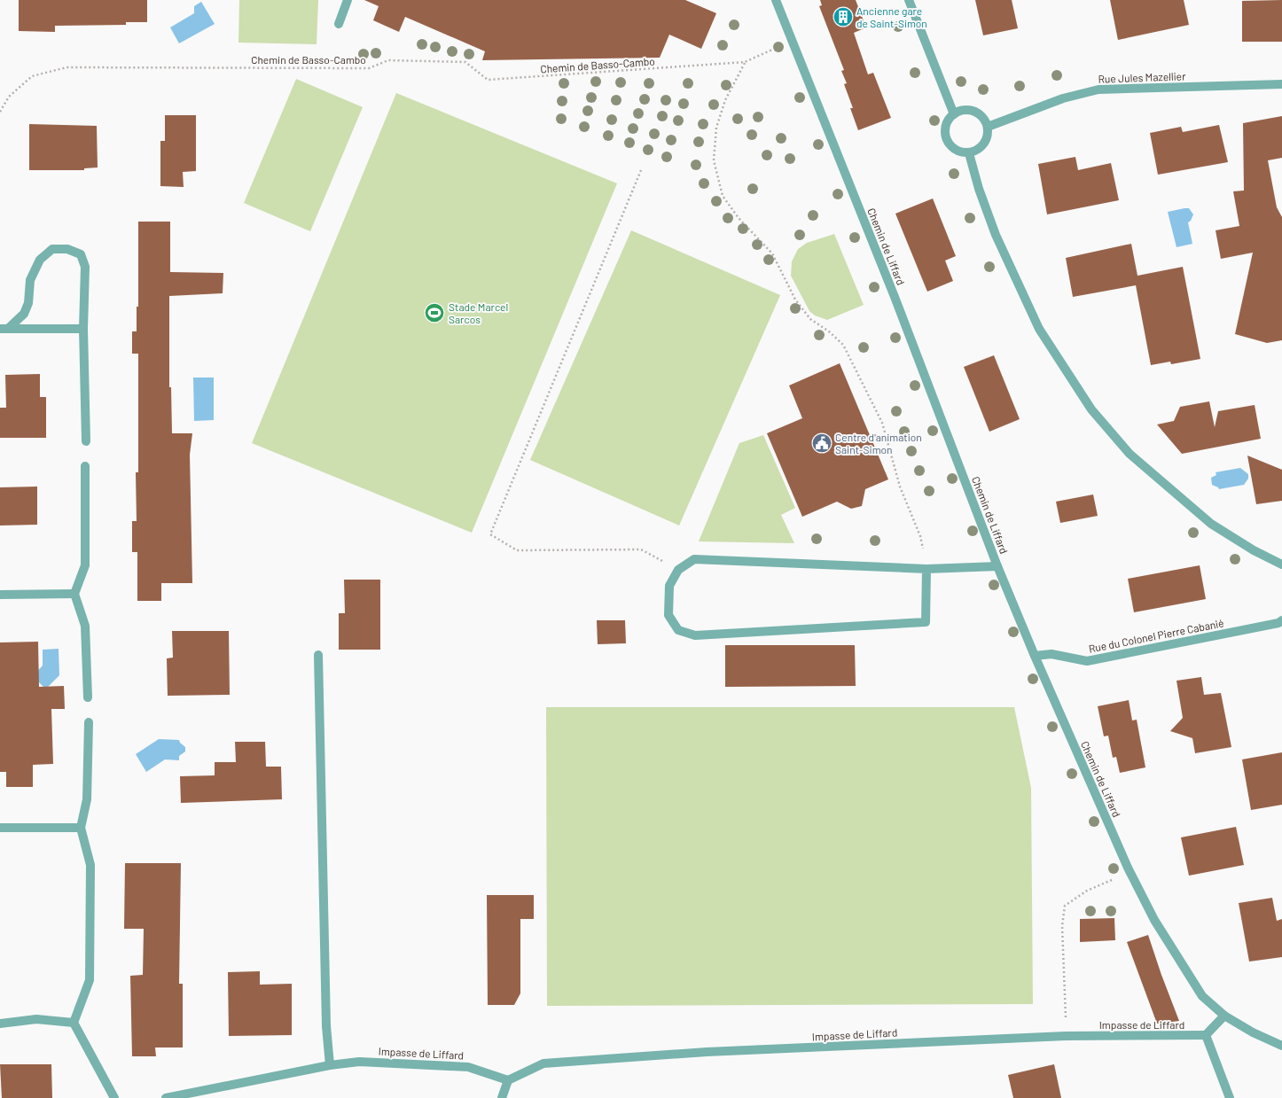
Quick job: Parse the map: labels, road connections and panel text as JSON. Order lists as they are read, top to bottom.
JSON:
{
  "streets": {
    "street": [
      "Rue Jules Mazellier",
      "Chemin de Liffard",
      "Rue du Colonel Pierre Cabanié",
      "Impasse de Liffard"
    ],
    "path": ["Chemin de Basso-Cambo"]
  },
  "crossings": [
    ["Chemin de Liffard", "Rue du Colonel Pierre Cabanié"]
  ],
  "places": {
    "building": ["Ancienne gare de Saint-Simon"],
    "sports": ["Stade Marcel Sarcos"],
    "public building": ["Centre d'animation Saint-Simon"]
  }
}
